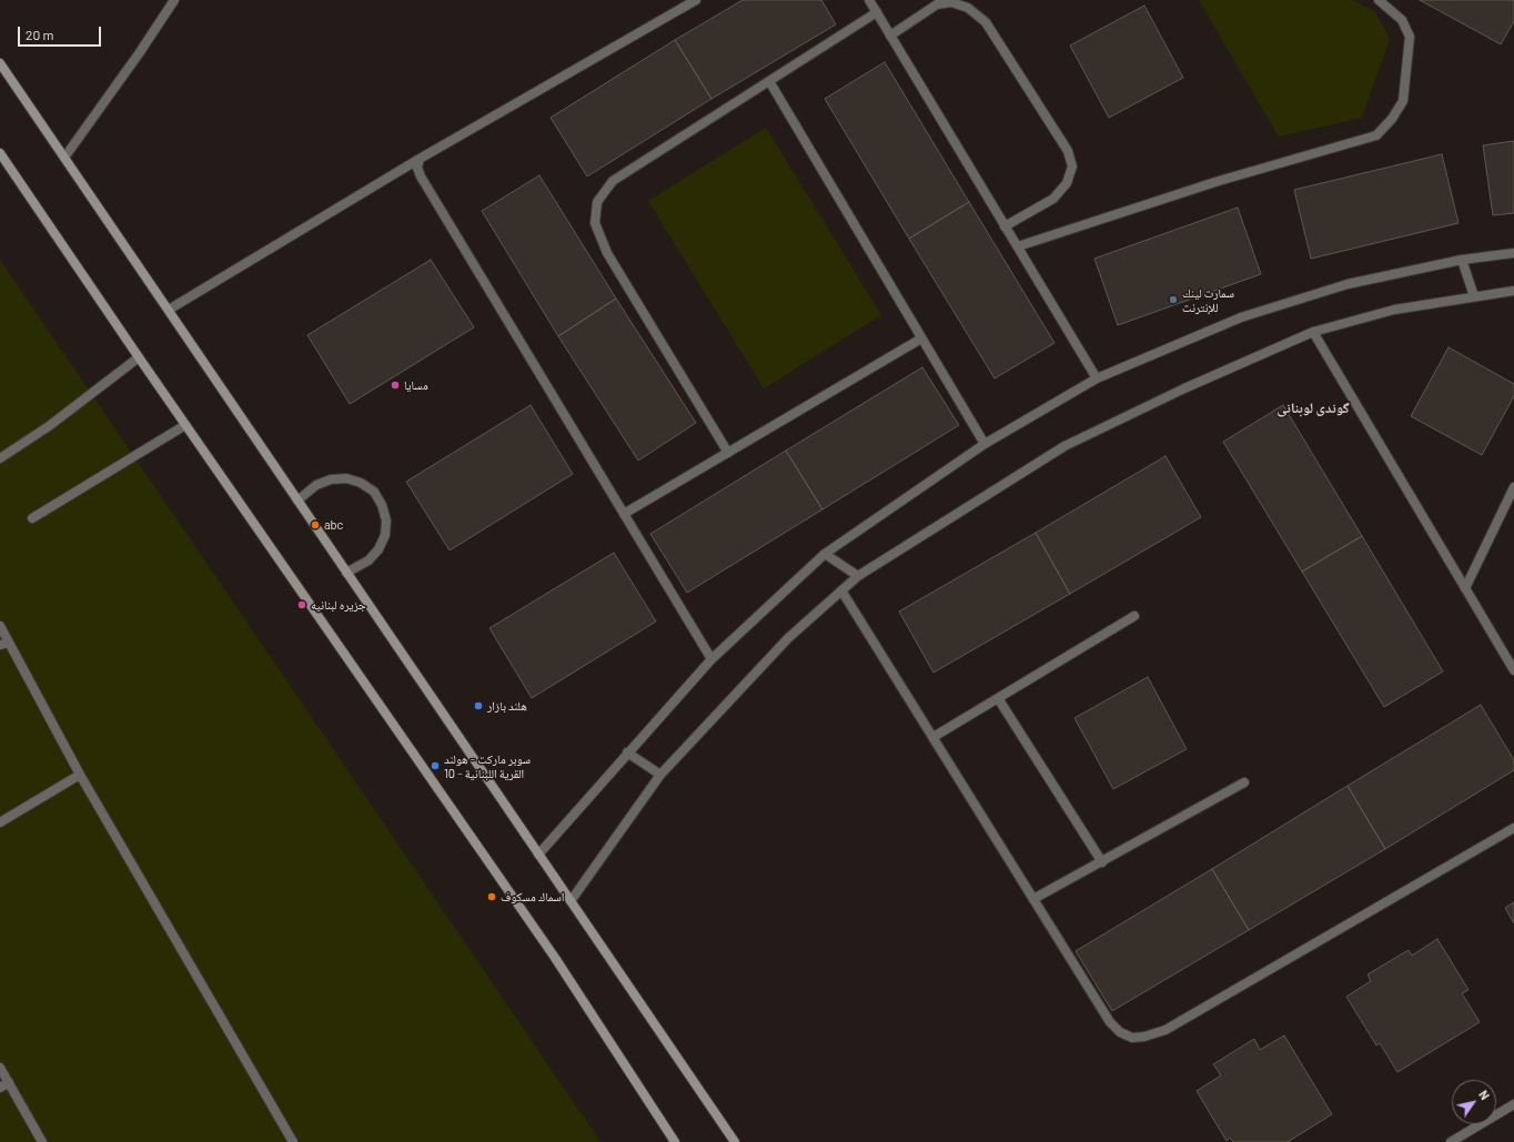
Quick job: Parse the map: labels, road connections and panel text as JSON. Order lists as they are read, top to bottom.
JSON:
{
  "districts": ["گوندی لوبنانی"],
  "places": [
    "سمارت لينك للإنترنت",
    "مسايا",
    "abc",
    "جزيره لبنانيه",
    "هلند بازار",
    "سوبر ماركت - هولند 10 - القرية اللبنانية",
    "اسماك مسكوف"
  ],
  "scale_bar": "20 m",
  "north": "top right"
}
